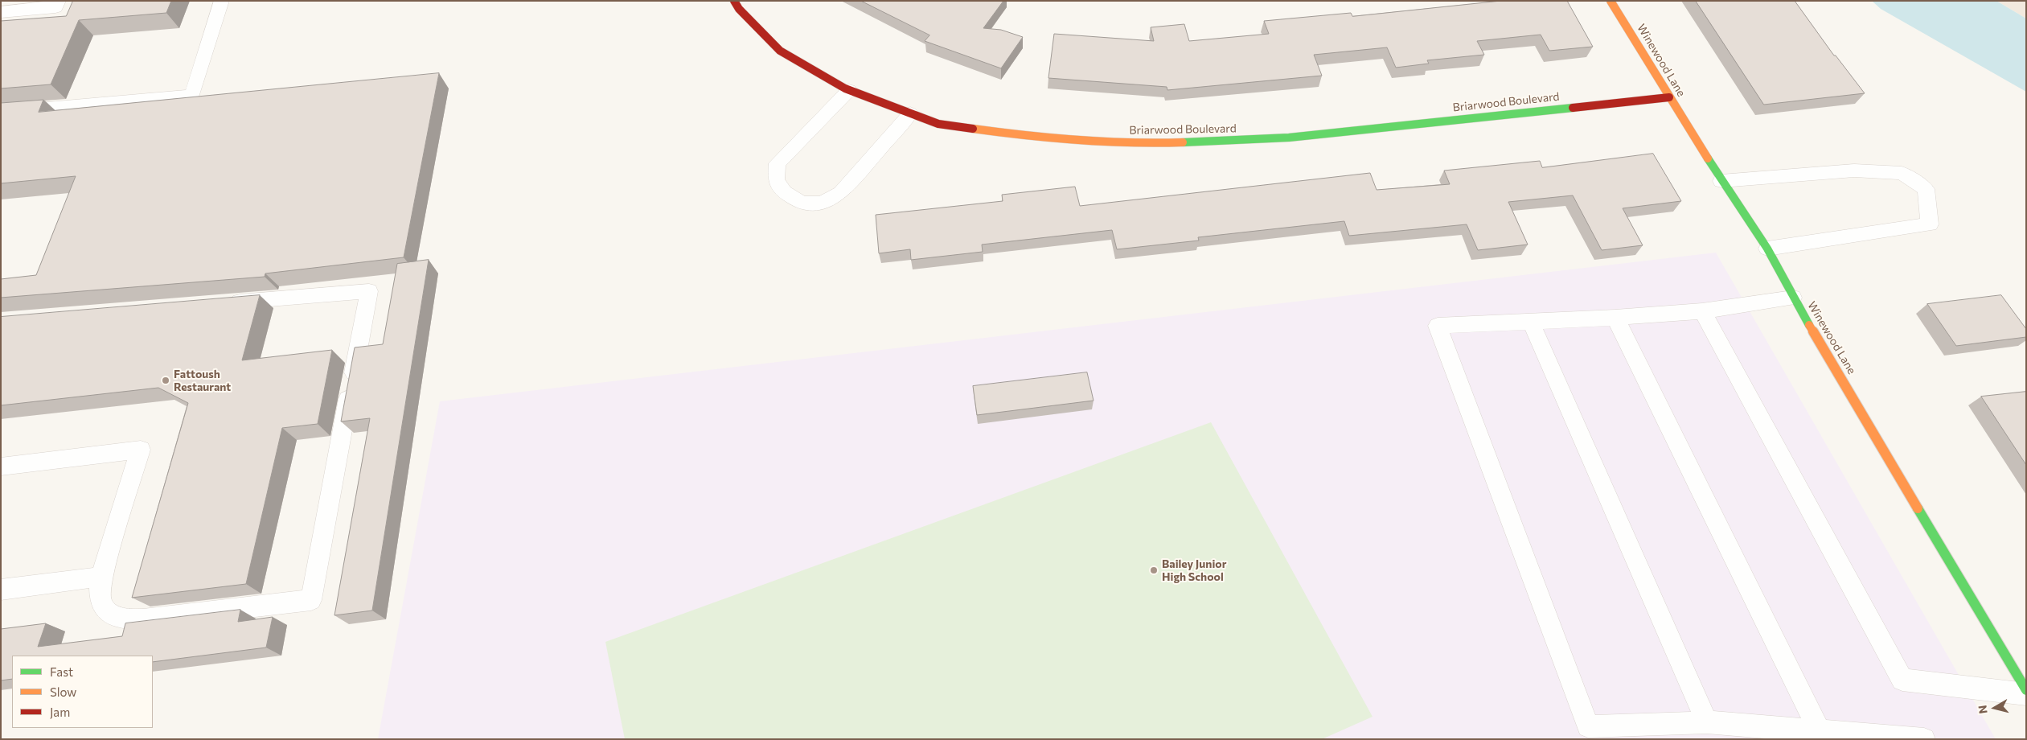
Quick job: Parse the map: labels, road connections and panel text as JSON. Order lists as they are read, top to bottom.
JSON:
{
  "streets": {
    "street": ["Winewood Lane", "Briarwood Boulevard"]
  },
  "crossings": [
    ["Winewood Lane", "Briarwood Boulevard"]
  ],
  "places": ["Fattoush Restaurant", "Bailey Junior High School"],
  "legend": ["Fast", "Slow", "Jam"],
  "north": "left"
}
